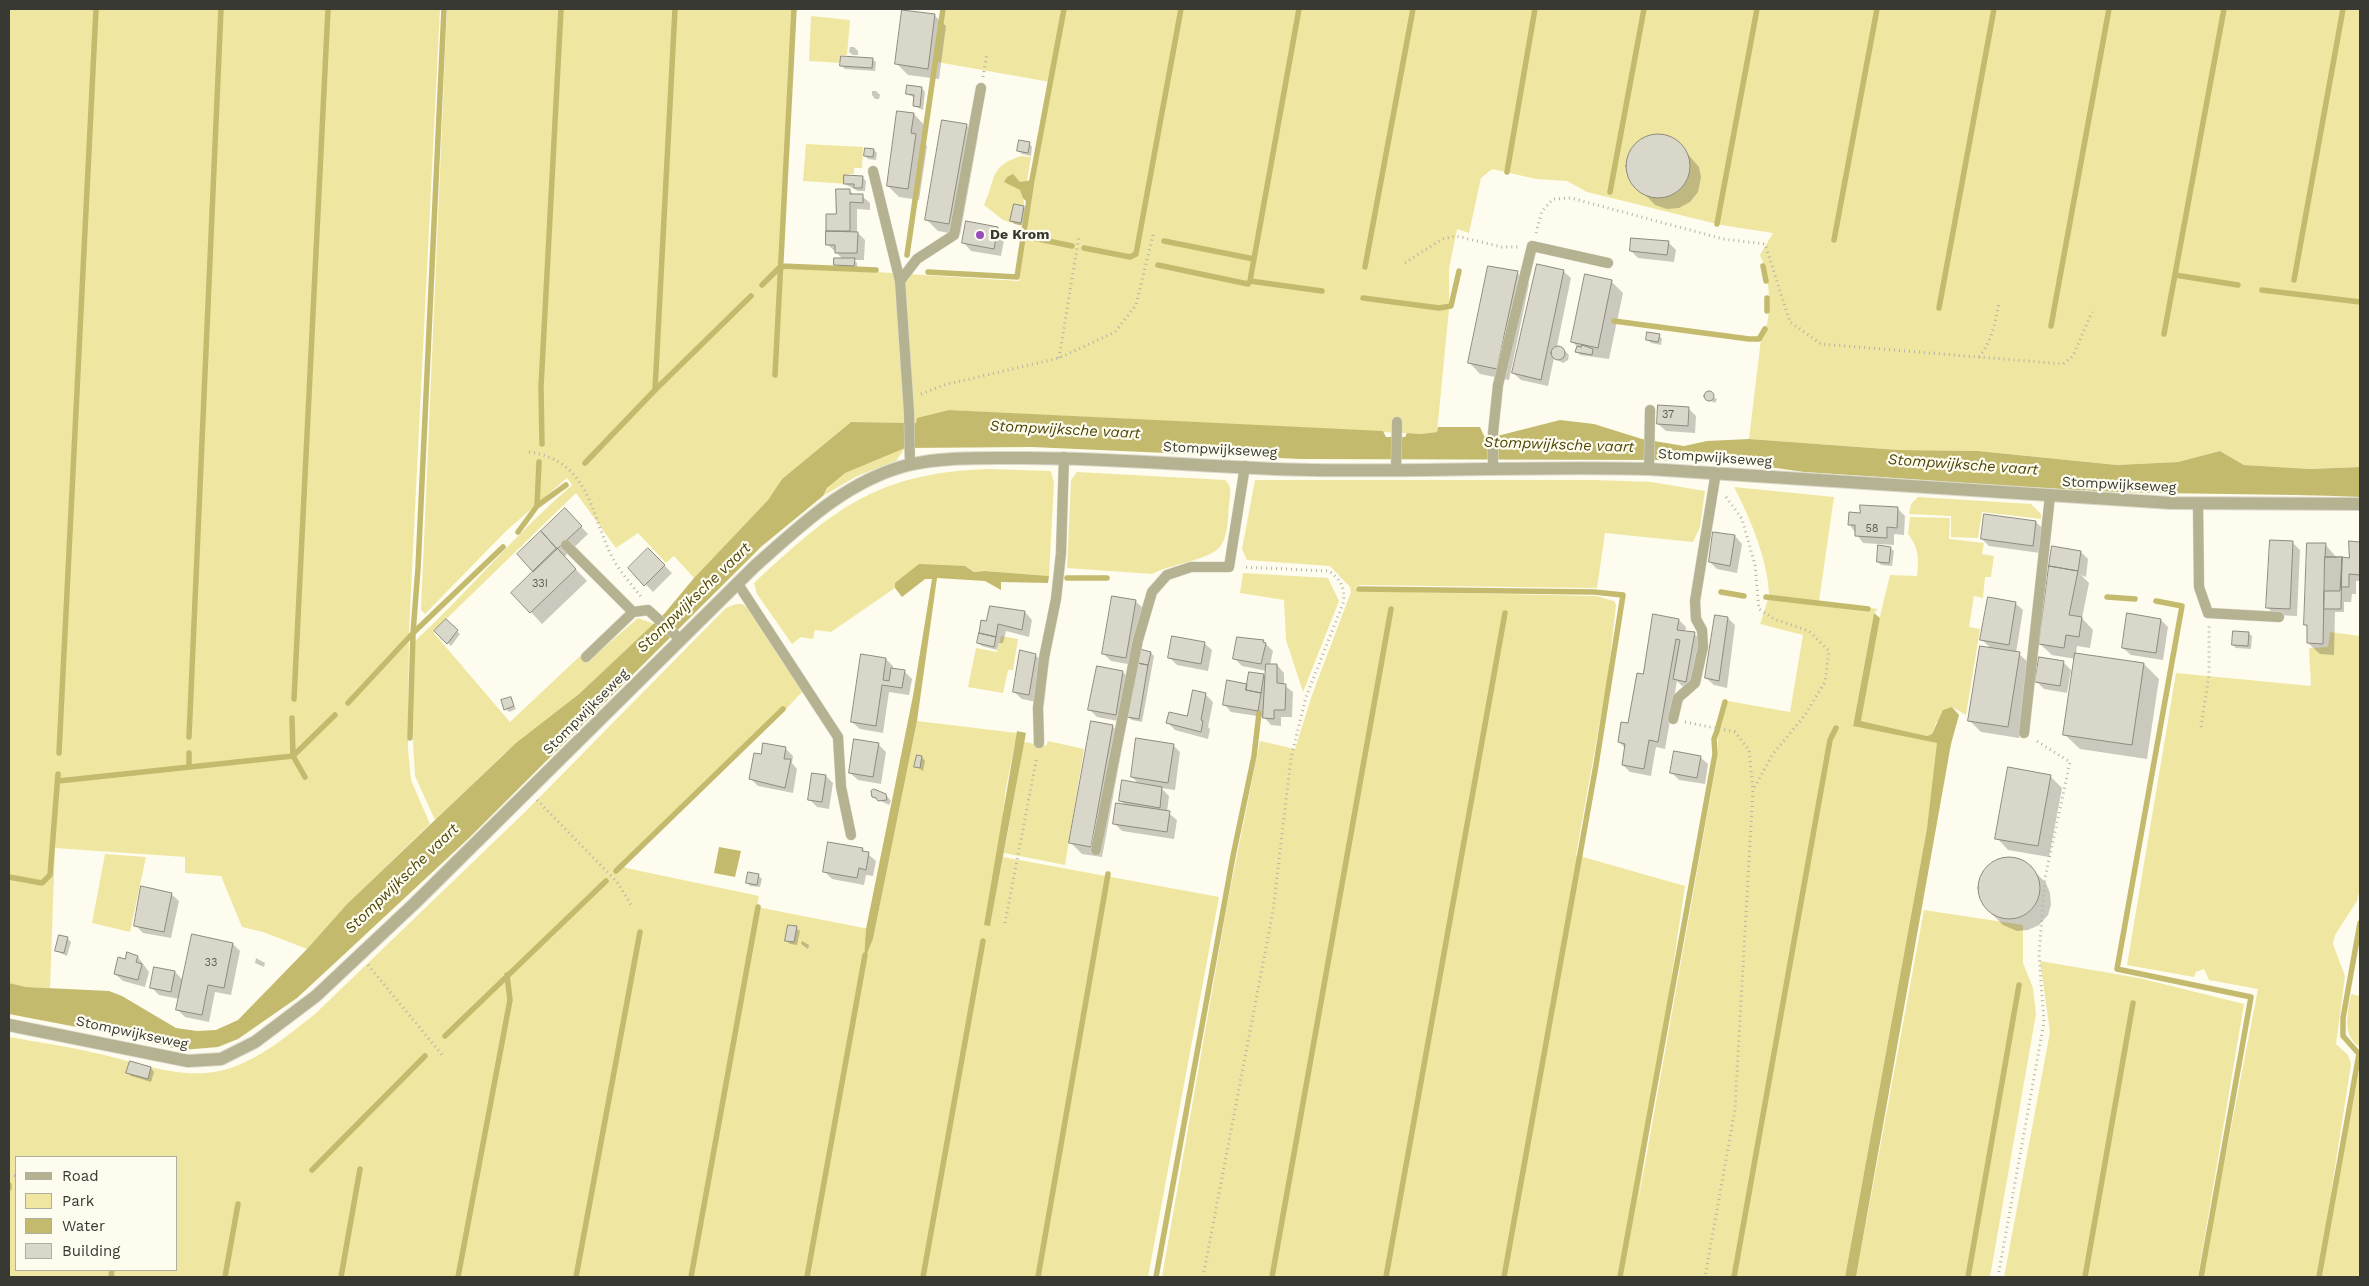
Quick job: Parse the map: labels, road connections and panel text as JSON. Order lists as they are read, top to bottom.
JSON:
{
  "streets": {
    "street": ["Stompwijkseweg"]
  },
  "water": ["Stompwijksche vaart"],
  "places": ["De Krom"],
  "house_numbers": [
    "37",
    "58",
    "33I",
    "33"
  ],
  "legend": [
    "Road",
    "Park",
    "Water",
    "Building"
  ]
}
